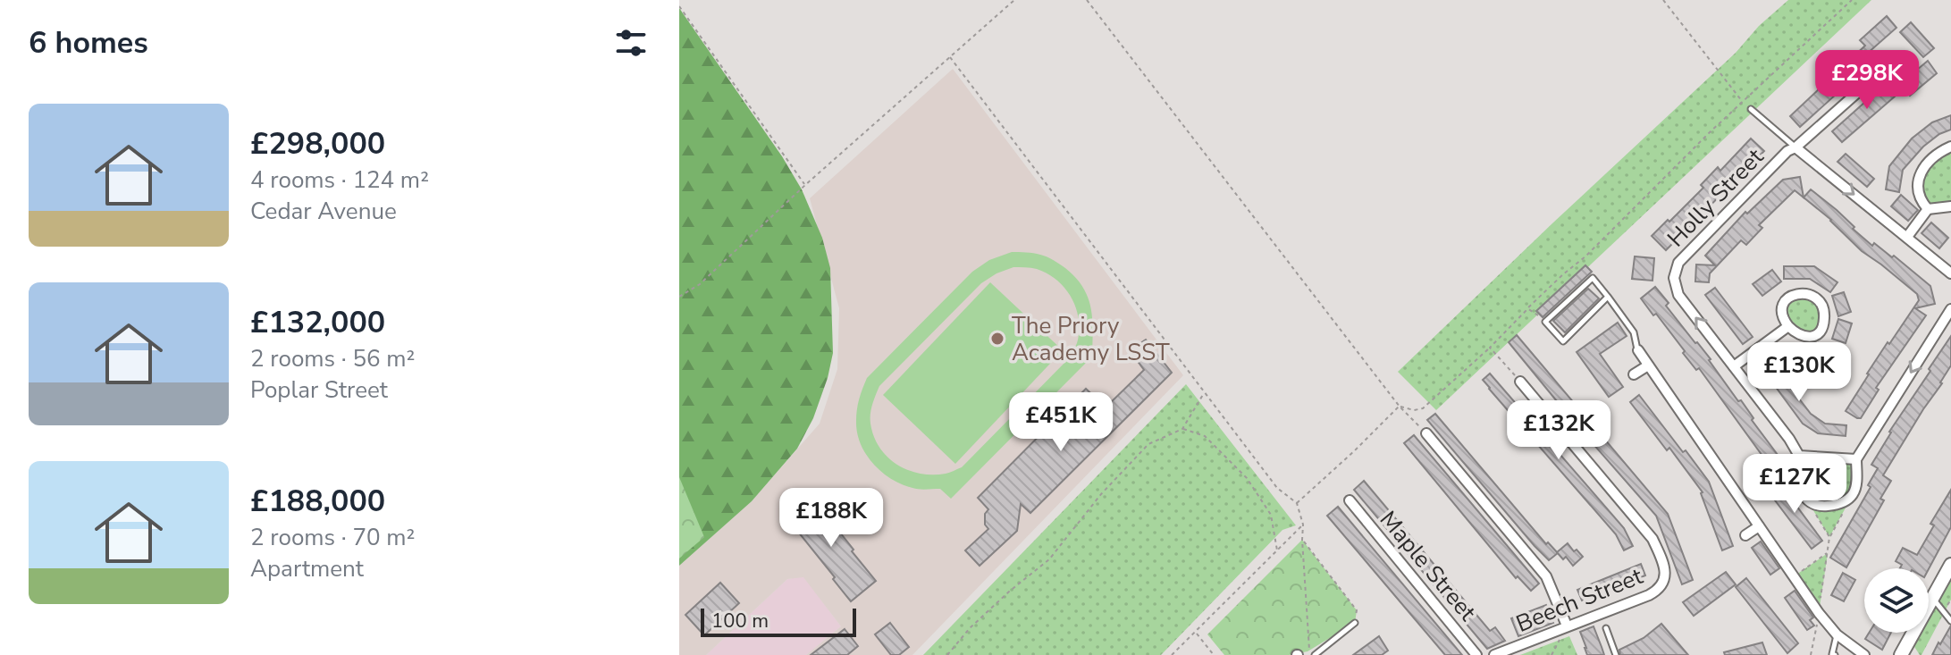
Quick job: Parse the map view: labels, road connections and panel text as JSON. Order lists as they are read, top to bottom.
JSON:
{
  "streets": {
    "street": ["Holly Street", "Maple Street", "Beech Street"]
  },
  "places": ["The Priory Academy LSST"],
  "scale_bar": "100 m",
  "page": {
    "heading": "6 homes",
    "price": [
      "£298K",
      "£130K",
      "£451K",
      "£132K",
      "£127K",
      "£188K"
    ],
    "list": [
      {
        "name": "£298,000",
        "note": "4 rooms · 124 m² · Cedar Avenue"
      },
      {
        "name": "£132,000",
        "note": "2 rooms · 56 m² · Poplar Street"
      },
      {
        "name": "£188,000",
        "note": "2 rooms · 70 m² · Apartment"
      }
    ],
    "scale": "100 m"
  }
}
